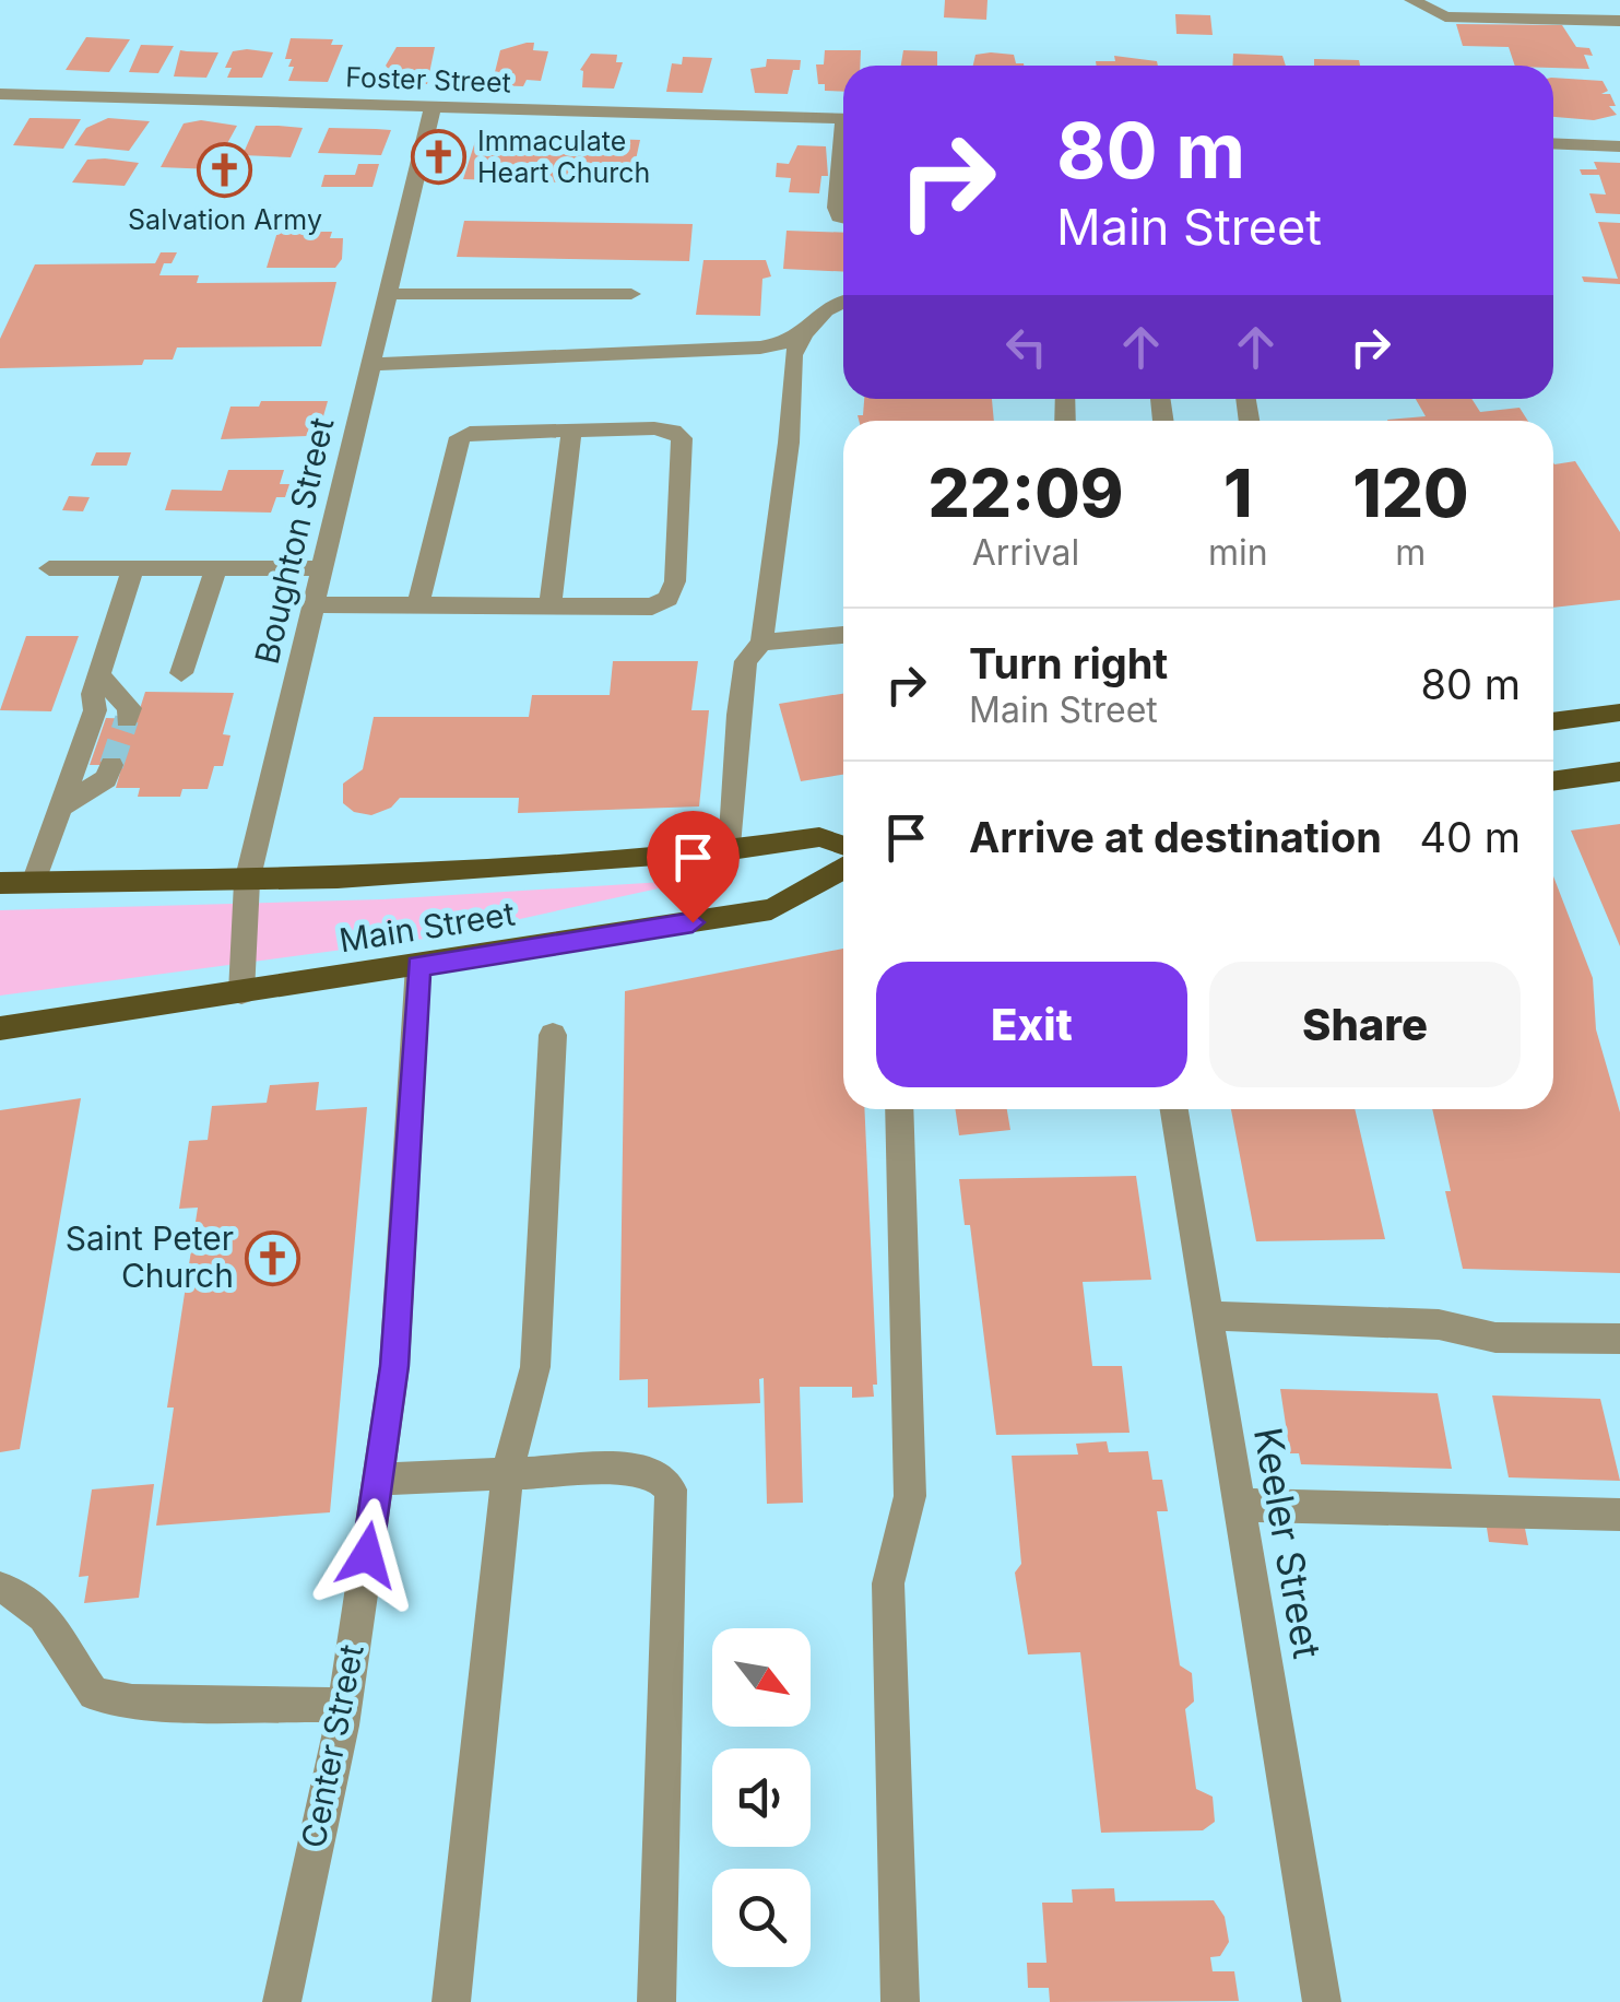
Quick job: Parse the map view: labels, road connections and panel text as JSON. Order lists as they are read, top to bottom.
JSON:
{
  "streets": {
    "main road": ["Main Street"],
    "street": [
      "Foster Street",
      "Boughton Street",
      "Keeler Street",
      "Center Street"
    ]
  },
  "crossings": [
    ["Foster Street", "Boughton Street"],
    ["Boughton Street", "Main Street"],
    ["Main Street", "Center Street"]
  ],
  "places": {
    "church": ["Immaculate Heart Church", "Salvation Army", "Saint Peter Church"]
  },
  "north": "bottom right",
  "page": {
    "turn": ["80 m", "Main Street"],
    "eta": [
      "22:09",
      "Arrival",
      "1",
      "min",
      "120",
      "m"
    ],
    "list": [
      {
        "name": "Turn right",
        "note": "Main Street",
        "value": "80 m"
      },
      {
        "name": "Arrive at destination",
        "value": "40 m"
      }
    ],
    "buttons": ["Exit", "Share"]
  }
}
